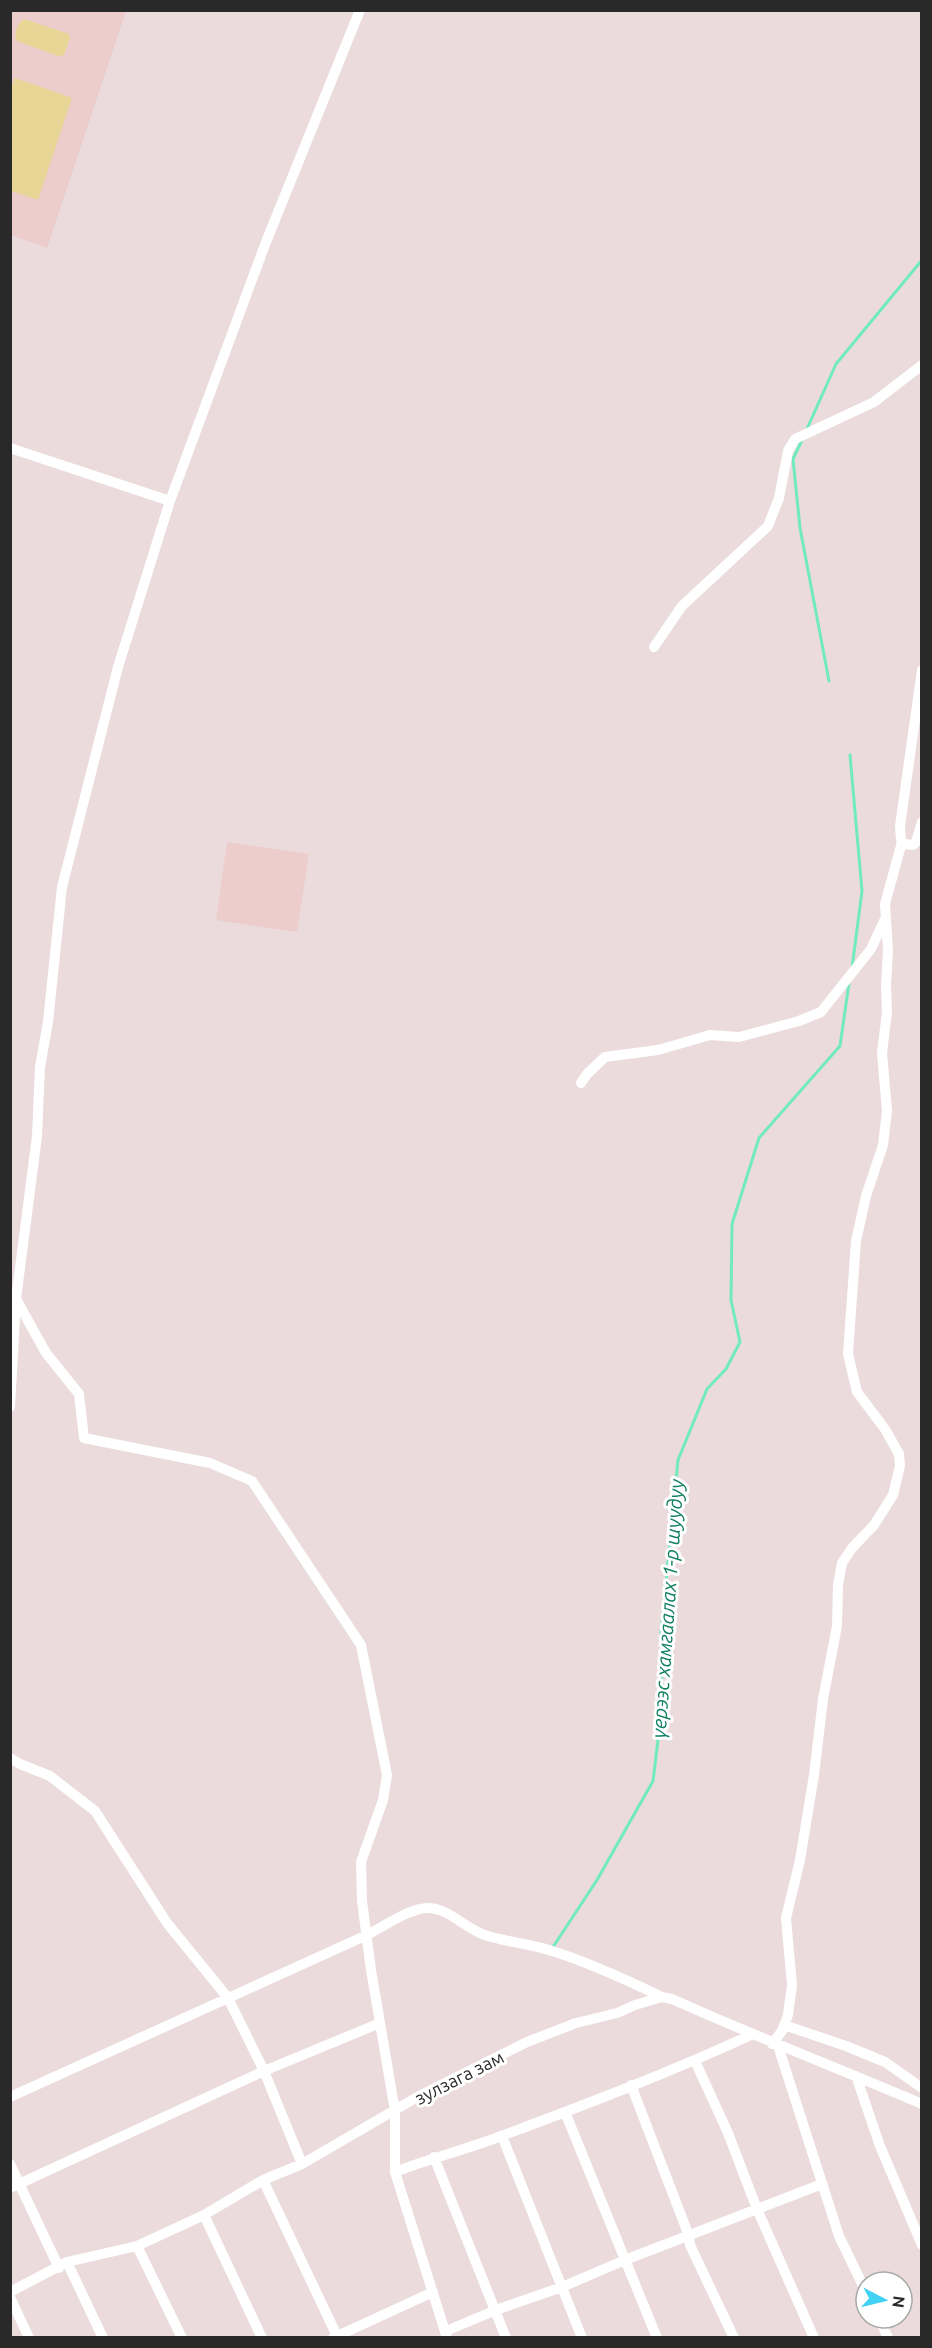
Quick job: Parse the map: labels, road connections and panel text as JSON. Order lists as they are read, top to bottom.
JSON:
{
  "streets": {
    "street": ["зулзага зам"]
  },
  "water": ["үерээс хамгаалах 1-р шуудуу"],
  "north": "right"
}
